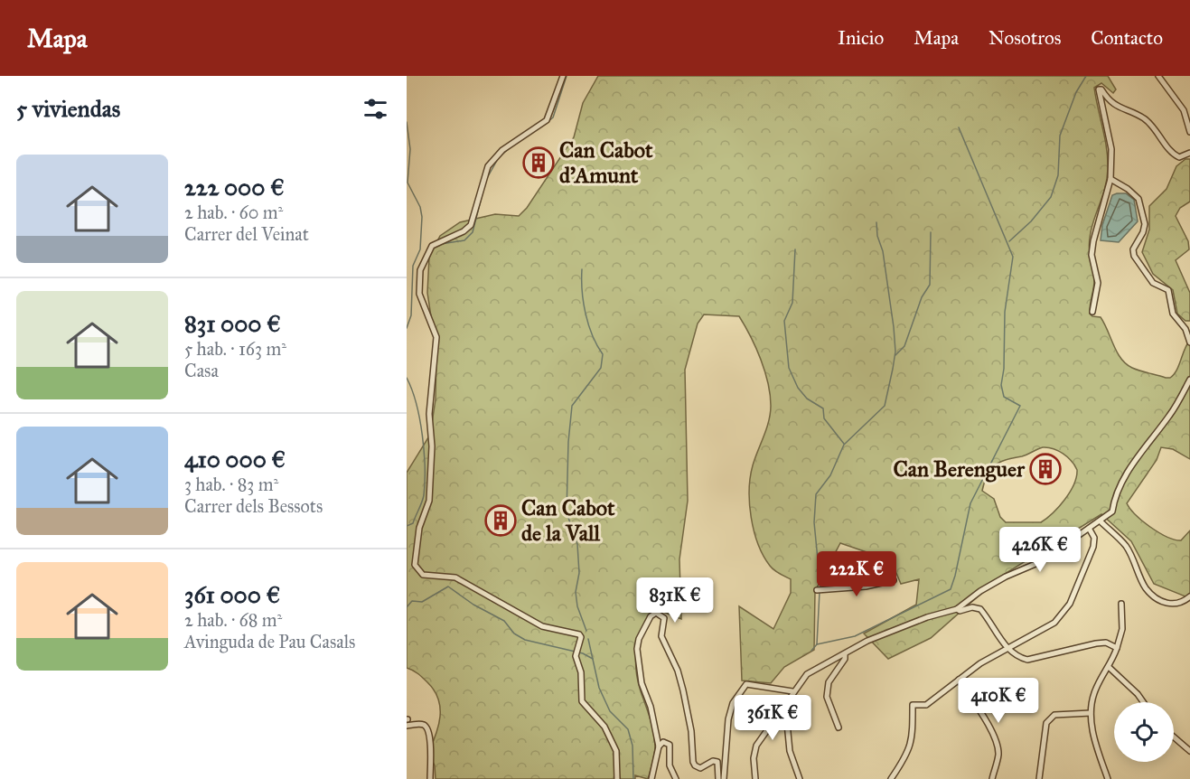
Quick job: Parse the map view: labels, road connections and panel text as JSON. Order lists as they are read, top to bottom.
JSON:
{
  "places": {
    "building": ["Can Cabot d'Amunt", "Can Berenguer", "Can Cabot de la Vall"]
  },
  "page": {
    "header": "Mapa",
    "nav": [
      "Inicio",
      "Mapa",
      "Nosotros",
      "Contacto"
    ],
    "heading": "5 viviendas",
    "list": [
      {
        "name": "222 000 €",
        "note": "2 hab. · 60 m² · Carrer del Veinat"
      },
      {
        "name": "831 000 €",
        "note": "5 hab. · 163 m² · Casa"
      },
      {
        "name": "410 000 €",
        "note": "3 hab. · 83 m² · Carrer dels Bessots"
      },
      {
        "name": "361 000 €",
        "note": "2 hab. · 68 m² · Avinguda de Pau Casals"
      }
    ],
    "price": [
      "426K €",
      "222K €",
      "831K €",
      "410K €",
      "361K €"
    ]
  }
}
